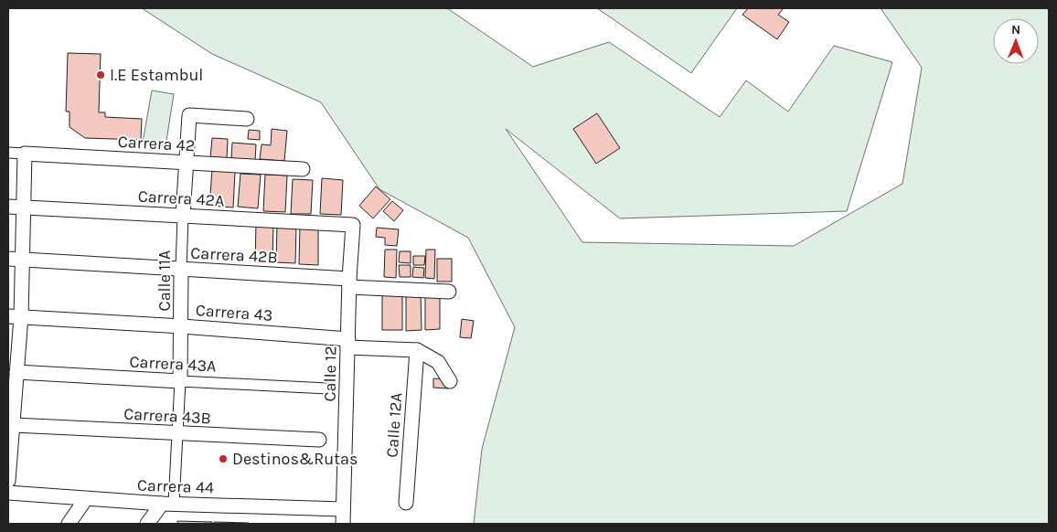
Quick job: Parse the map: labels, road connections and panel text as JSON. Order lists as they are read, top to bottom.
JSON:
{
  "streets": {
    "street": [
      "Carrera 42",
      "Carrera 42A",
      "Carrera 42B",
      "Calle 11A",
      "Carrera 43",
      "Carrera 43A",
      "Calle 12",
      "Carrera 43B",
      "Calle 12A",
      "Carrera 44"
    ]
  },
  "crossings": [
    ["Carrera 42", "Calle 11A"],
    ["Carrera 42A", "Calle 11A"],
    ["Carrera 42A", "Calle 12"],
    ["Carrera 42B", "Calle 11A"],
    ["Carrera 42B", "Calle 12"],
    ["Calle 11A", "Carrera 43"],
    ["Calle 11A", "Carrera 43A"],
    ["Calle 11A", "Carrera 43B"],
    ["Calle 11A", "Carrera 44"],
    ["Carrera 43", "Calle 12"],
    ["Carrera 43", "Calle 12A"],
    ["Calle 12", "Carrera 44"]
  ],
  "places": ["I.E Estambul", "Destinos&Rutas"],
  "north": "top"
}
